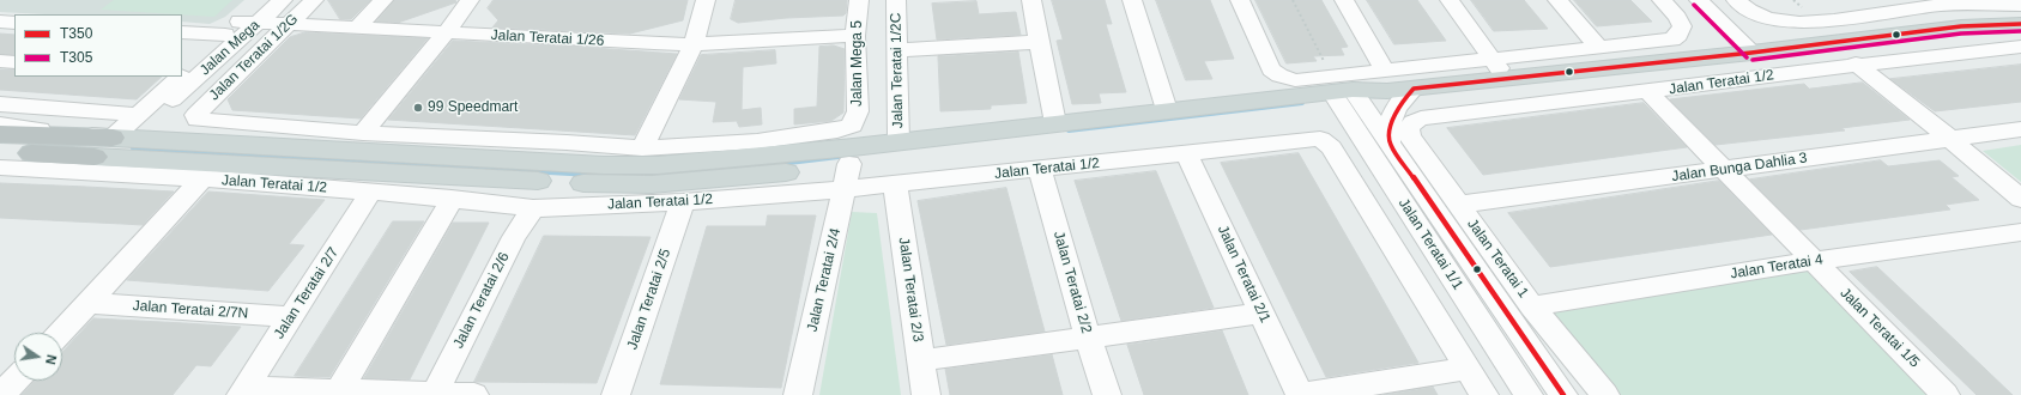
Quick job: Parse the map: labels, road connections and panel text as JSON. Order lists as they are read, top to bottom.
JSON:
{
  "streets": {
    "main road": ["Jalan Teratai 1/2"],
    "street": [
      "Jalan Teratai 1/26",
      "Jalan Mega",
      "Jalan Teratai 1/2G",
      "Jalan Mega 5",
      "Jalan Teratai 1/2C",
      "Jalan Bunga Dahlia 3",
      "Jalan Teratai 1/1",
      "Jalan Teratai 1",
      "Jalan Teratai 4",
      "Jalan Teratai 2/1",
      "Jalan Teratai 2/4",
      "Jalan Teratai 2/2",
      "Jalan Teratai 2/3",
      "Jalan Teratai 2/7",
      "Jalan Teratai 2/5",
      "Jalan Teratai 2/6",
      "Jalan Teratai 2/7N",
      "Jalan Teratai 1/5"
    ]
  },
  "crossings": [
    ["Jalan Teratai 1/26", "Jalan Mega"],
    ["Jalan Teratai 1/26", "Jalan Teratai 1/2G"],
    ["Jalan Teratai 1/26", "Jalan Mega 5"],
    ["Jalan Mega", "Jalan Teratai 1/2"],
    ["Jalan Teratai 1/2G", "Jalan Teratai 1/2"],
    ["Jalan Mega 5", "Jalan Teratai 1/2"],
    ["Jalan Teratai 1/2C", "Jalan Teratai 1/2"],
    ["Jalan Teratai 1/2", "Jalan Teratai 1/1"],
    ["Jalan Teratai 1/2", "Jalan Teratai 1"],
    ["Jalan Teratai 1/2", "Jalan Teratai 2/1"],
    ["Jalan Teratai 1/2", "Jalan Teratai 2/4"],
    ["Jalan Teratai 1/2", "Jalan Teratai 2/2"],
    ["Jalan Teratai 1/2", "Jalan Teratai 2/3"],
    ["Jalan Teratai 1/2", "Jalan Teratai 2/7"],
    ["Jalan Teratai 1/2", "Jalan Teratai 2/5"],
    ["Jalan Teratai 1/2", "Jalan Teratai 2/6"],
    ["Jalan Teratai 1/2", "Jalan Teratai 1/5"],
    ["Jalan Bunga Dahlia 3", "Jalan Teratai 1"],
    ["Jalan Bunga Dahlia 3", "Jalan Teratai 1/5"],
    ["Jalan Teratai 1", "Jalan Teratai 4"],
    ["Jalan Teratai 4", "Jalan Teratai 1/5"],
    ["Jalan Teratai 2/7", "Jalan Teratai 2/7N"]
  ],
  "places": ["99 Speedmart"],
  "lines": ["transit line T305", "transit line T350"],
  "legend": ["T350", "T305"],
  "north": "right"
}
